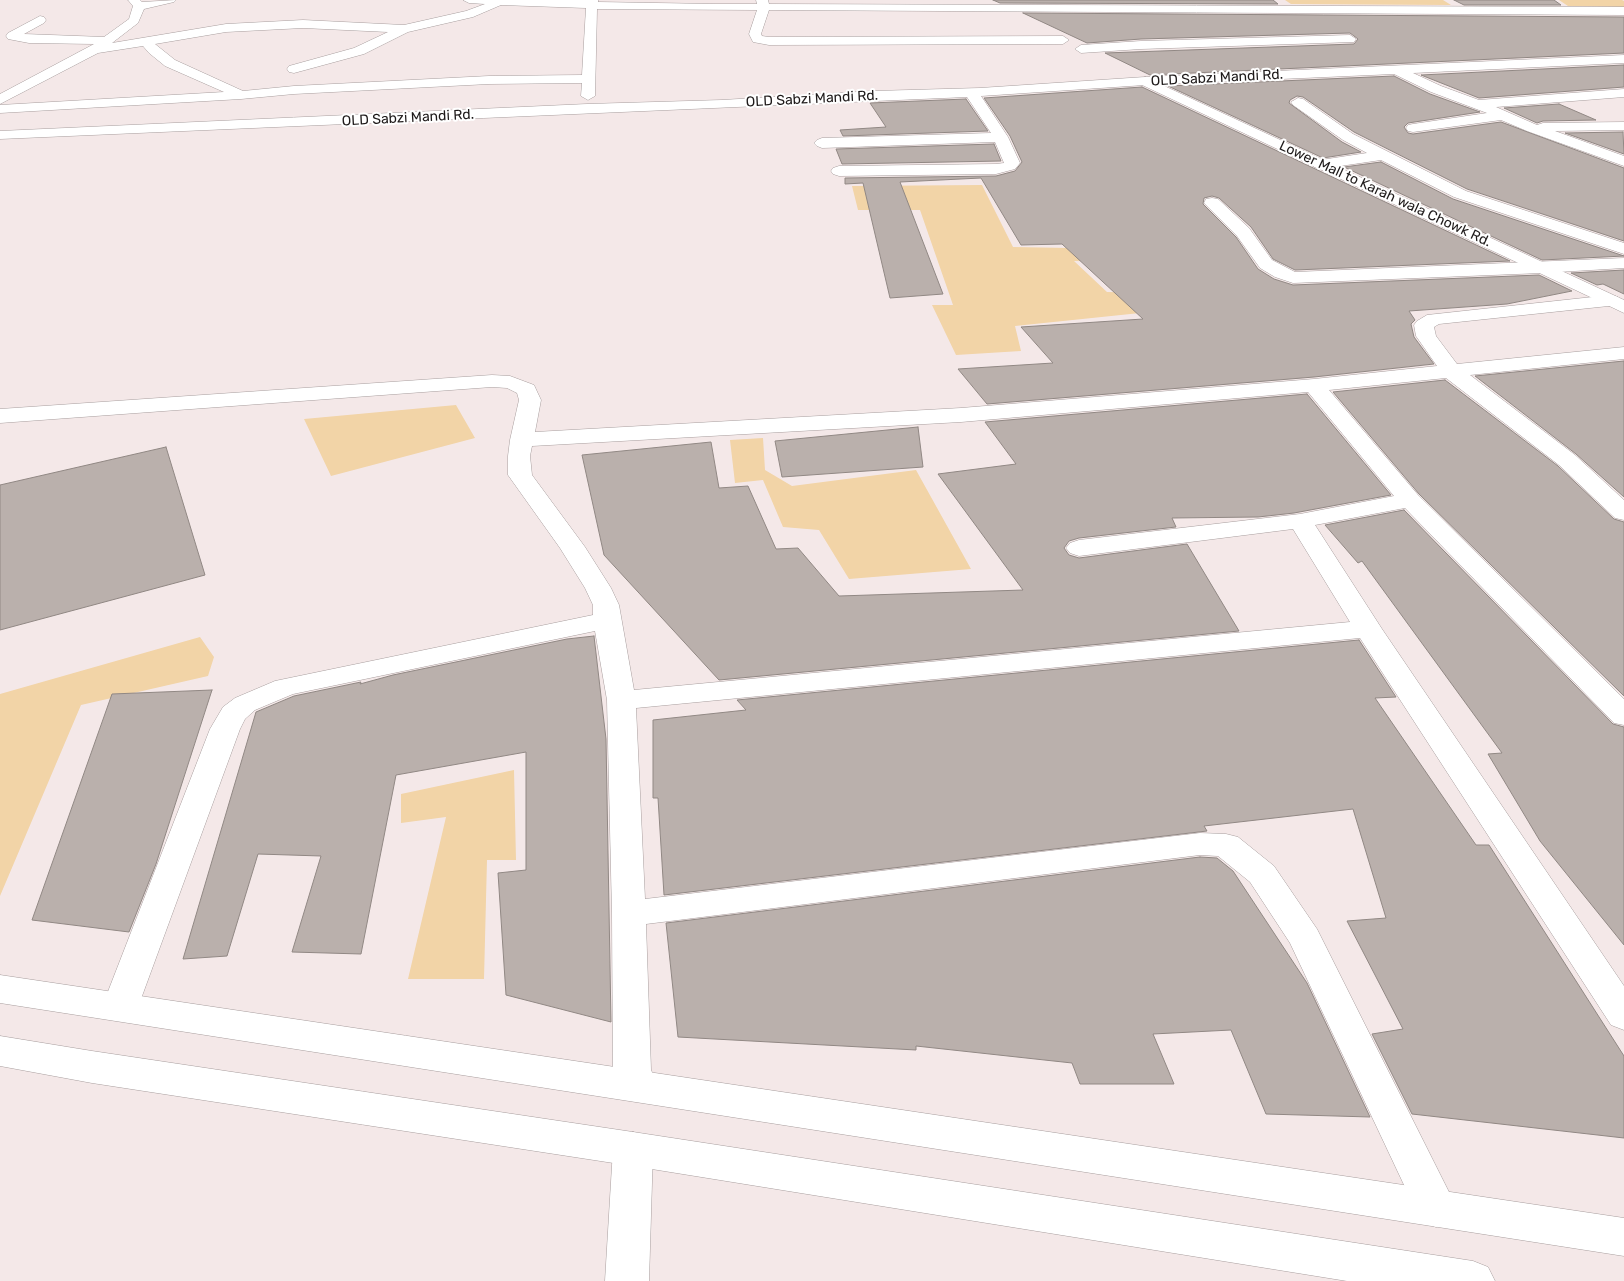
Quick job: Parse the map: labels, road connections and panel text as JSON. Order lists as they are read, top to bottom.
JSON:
{
  "streets": {
    "street": ["OLD Sabzi Mandi Rd.", "Lower Mall to Karah wala Chowk Rd."]
  },
  "crossings": [
    ["OLD Sabzi Mandi Rd.", "Lower Mall to Karah wala Chowk Rd."]
  ]
}
